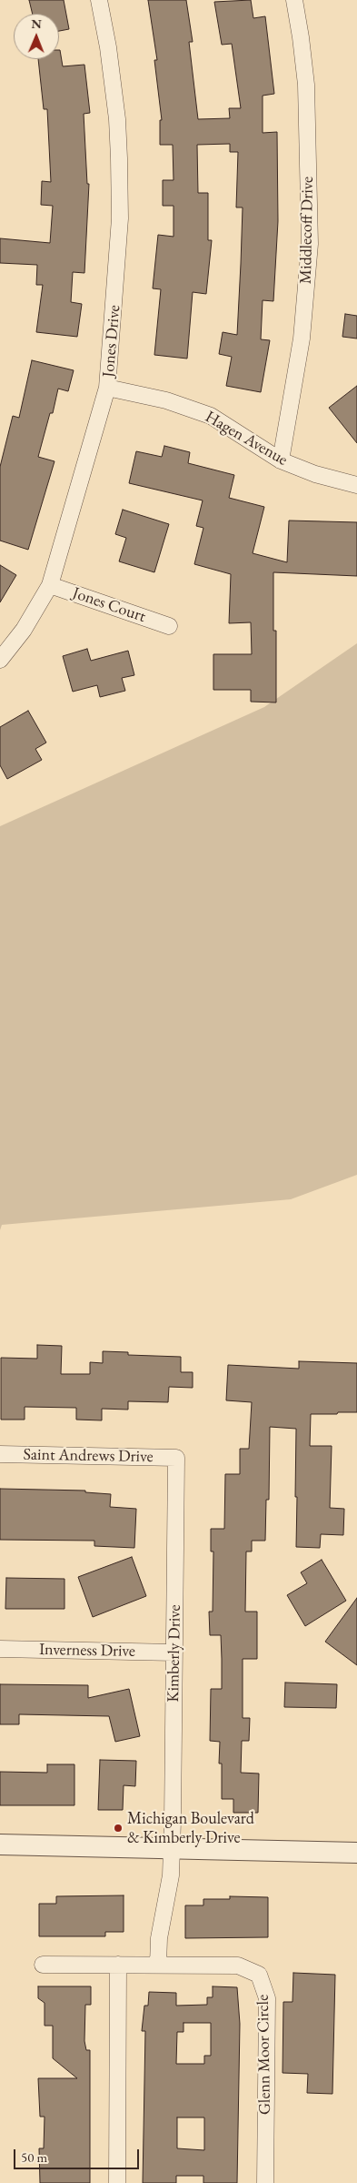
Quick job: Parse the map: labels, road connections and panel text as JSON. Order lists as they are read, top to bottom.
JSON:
{
  "streets": {
    "street": [
      "Middlecoff Drive",
      "Jones Drive",
      "Hagen Avenue",
      "Jones Court",
      "Saint Andrews Drive",
      "Inverness Drive",
      "Kimberly Drive",
      "Glenn Moor Circle"
    ]
  },
  "crossings": [
    ["Middlecoff Drive", "Hagen Avenue"],
    ["Jones Drive", "Hagen Avenue"],
    ["Jones Drive", "Jones Court"],
    ["Saint Andrews Drive", "Kimberly Drive"],
    ["Inverness Drive", "Kimberly Drive"],
    ["Kimberly Drive", "Glenn Moor Circle"]
  ],
  "places": ["Michigan Boulevard & Kimberly Drive"],
  "scale_bar": "50 m",
  "north": "top"
}
